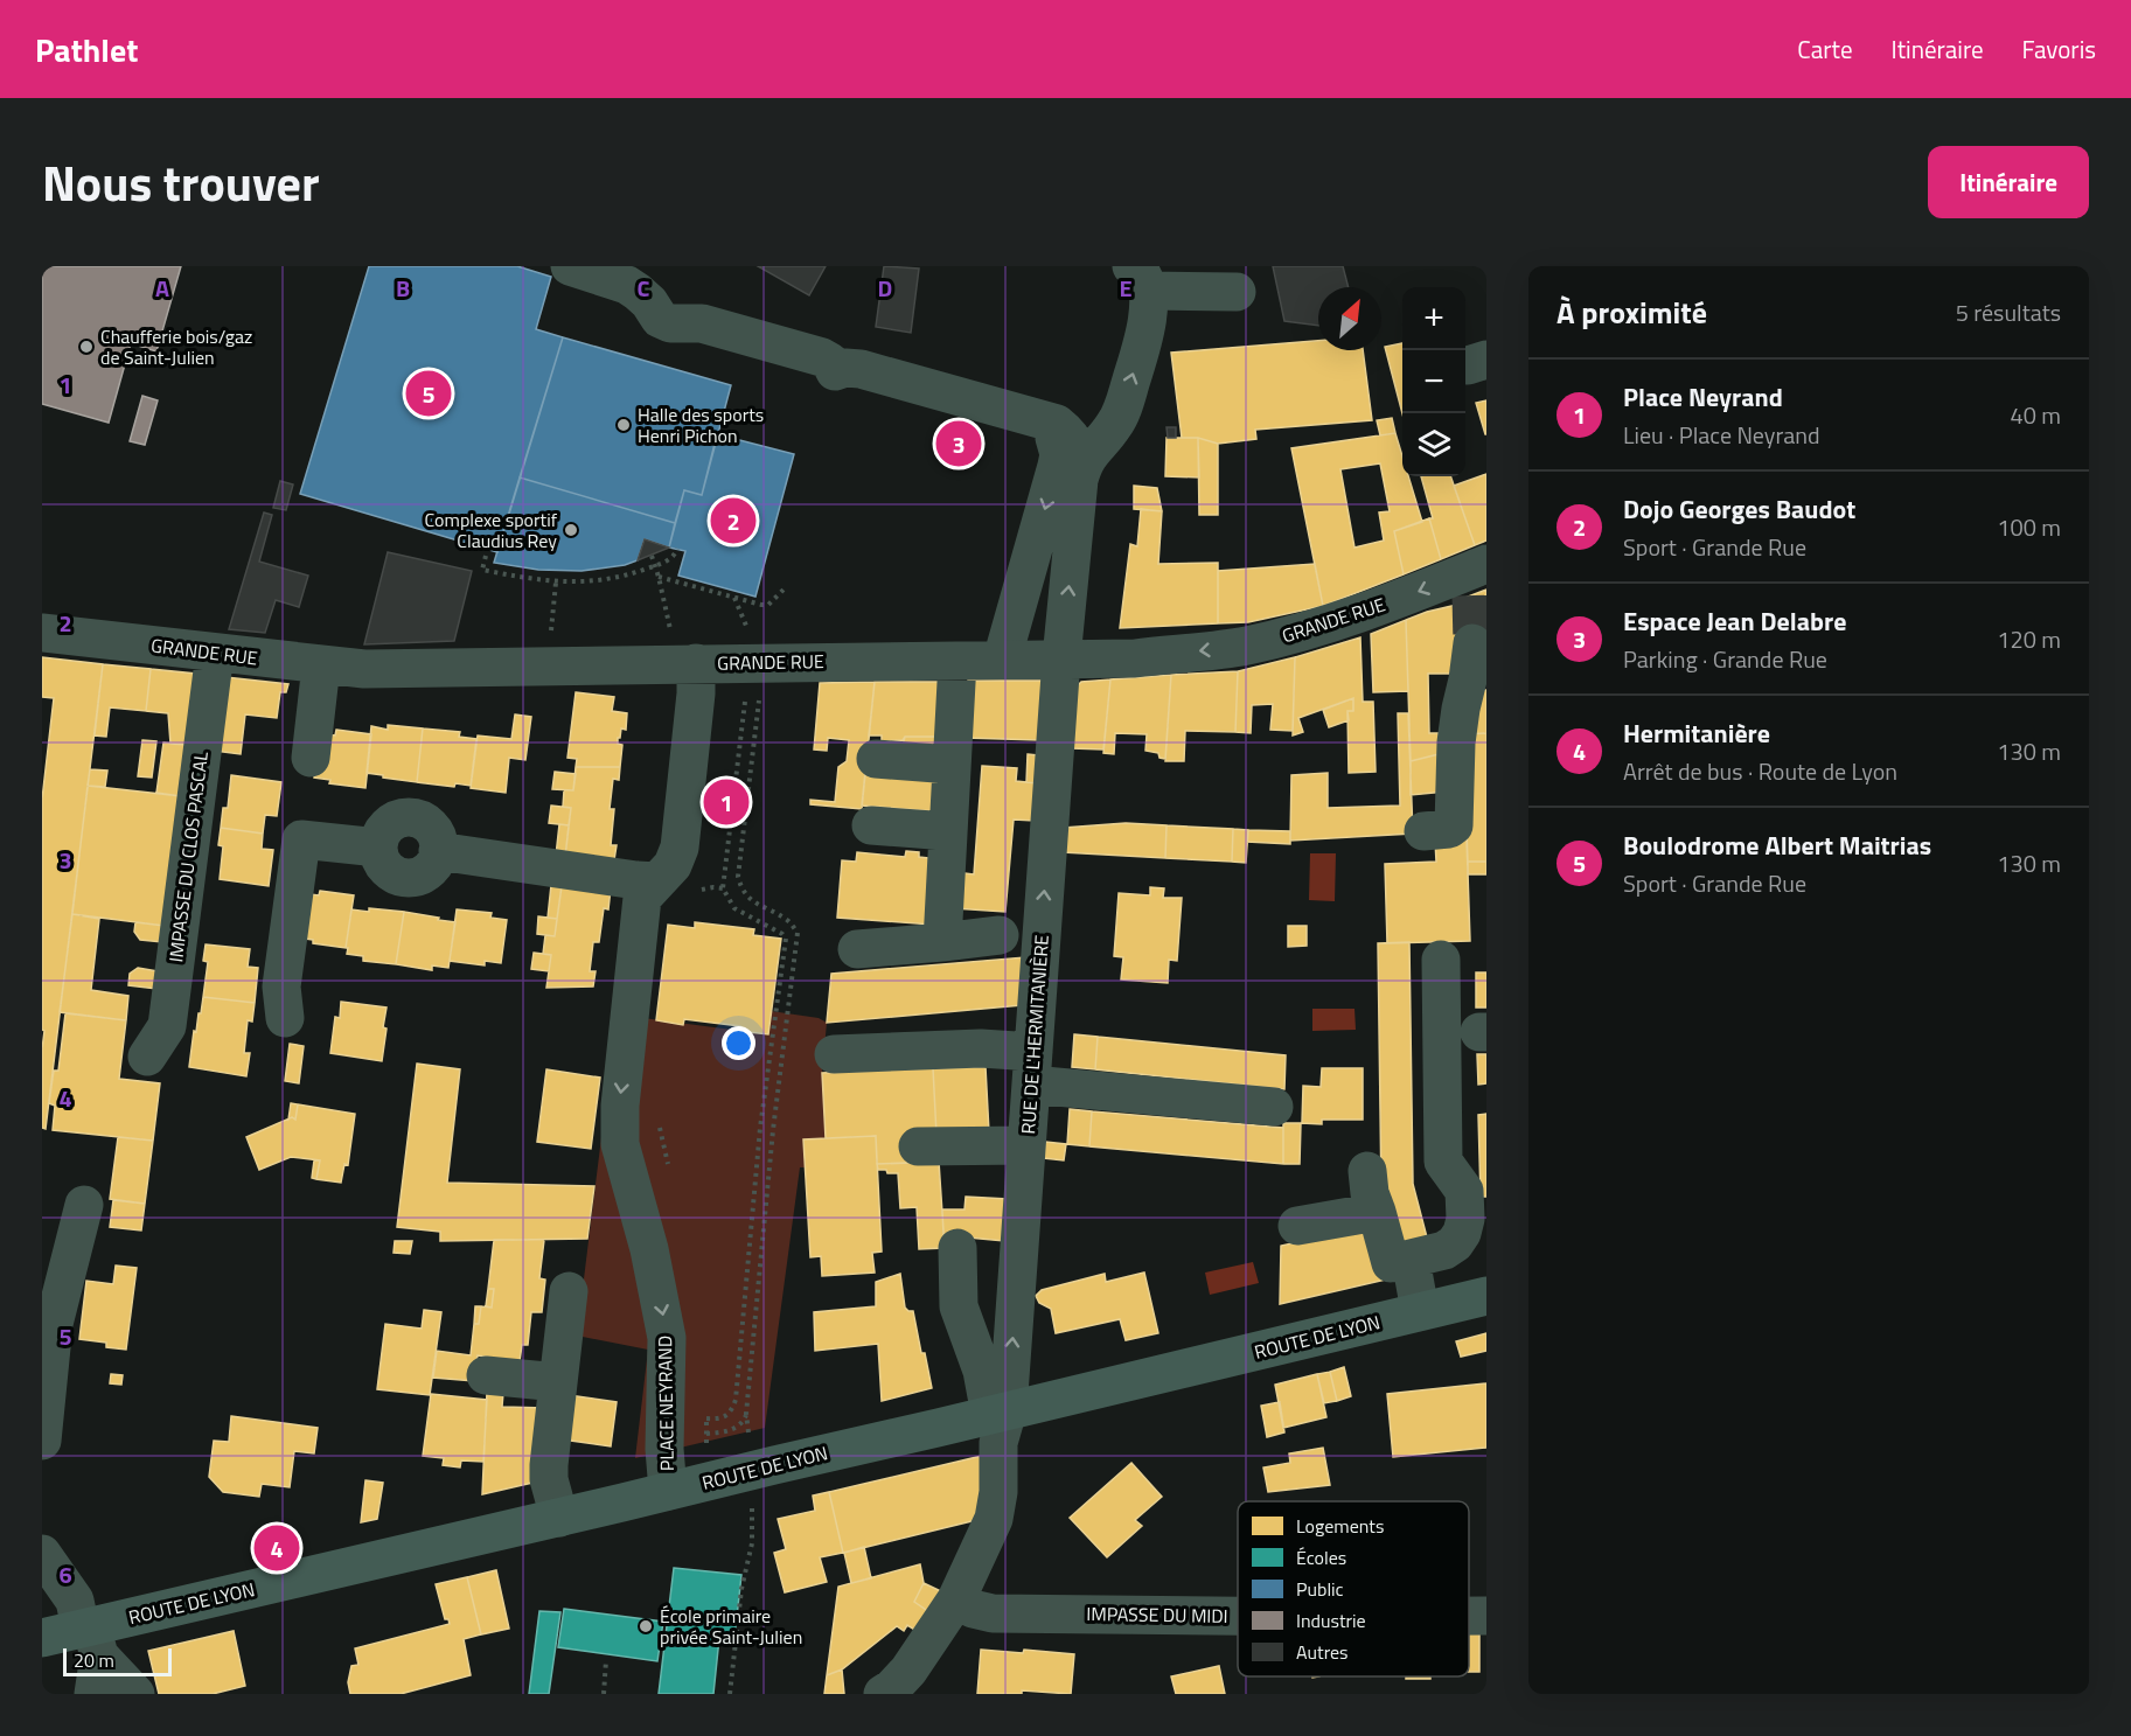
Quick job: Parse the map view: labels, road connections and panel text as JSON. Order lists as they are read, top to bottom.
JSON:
{
  "streets": {
    "main road": ["ROUTE DE LYON"],
    "street": [
      "GRANDE RUE",
      "IMPASSE DU CLOS PASCAL",
      "RUE DE L'HERMITANIÈRE",
      "PLACE NEYRAND",
      "IMPASSE DU MIDI"
    ]
  },
  "crossings": [
    ["GRANDE RUE", "IMPASSE DU CLOS PASCAL"],
    ["GRANDE RUE", "RUE DE L'HERMITANIÈRE"],
    ["GRANDE RUE", "PLACE NEYRAND"],
    ["RUE DE L'HERMITANIÈRE", "ROUTE DE LYON"],
    ["ROUTE DE LYON", "PLACE NEYRAND"]
  ],
  "places": [
    "Chaufferie bois/gaz de Saint-Julien",
    "Halle des sports Henri Pichon",
    "Complexe sportif Claudius Rey",
    "École primaire privée Saint-Julien"
  ],
  "legend": [
    "Logements",
    "Écoles",
    "Public",
    "Industrie",
    "Autres"
  ],
  "scale_bar": "20 m",
  "north": "top right",
  "page": {
    "header": "Pathlet",
    "nav": ["Carte", "Itinéraire", "Favoris"],
    "title": "Nous trouver",
    "buttons": "Itinéraire",
    "heading": ["À proximité", "5 résultats"],
    "map_buttons": ["+", "−"],
    "list": [
      {
        "mark": "1",
        "name": "Place Neyrand",
        "note": "Lieu · Place Neyrand",
        "value": "40 m"
      },
      {
        "mark": "2",
        "name": "Dojo Georges Baudot",
        "note": "Sport · Grande Rue",
        "value": "100 m"
      },
      {
        "mark": "3",
        "name": "Espace Jean Delabre",
        "note": "Parking · Grande Rue",
        "value": "120 m"
      },
      {
        "mark": "4",
        "name": "Hermitanière",
        "note": "Arrêt de bus · Route de Lyon",
        "value": "130 m"
      },
      {
        "mark": "5",
        "name": "Boulodrome Albert Maitrias",
        "note": "Sport · Grande Rue",
        "value": "130 m"
      }
    ],
    "pins": [
      "5",
      "3",
      "2",
      "1",
      "4"
    ],
    "scale": "20 m"
  },
  "grid": {
    "columns": [
      "A",
      "B",
      "C",
      "D",
      "E"
    ],
    "rows": [
      "1",
      "2",
      "3",
      "4",
      "5",
      "6"
    ]
  }
}
